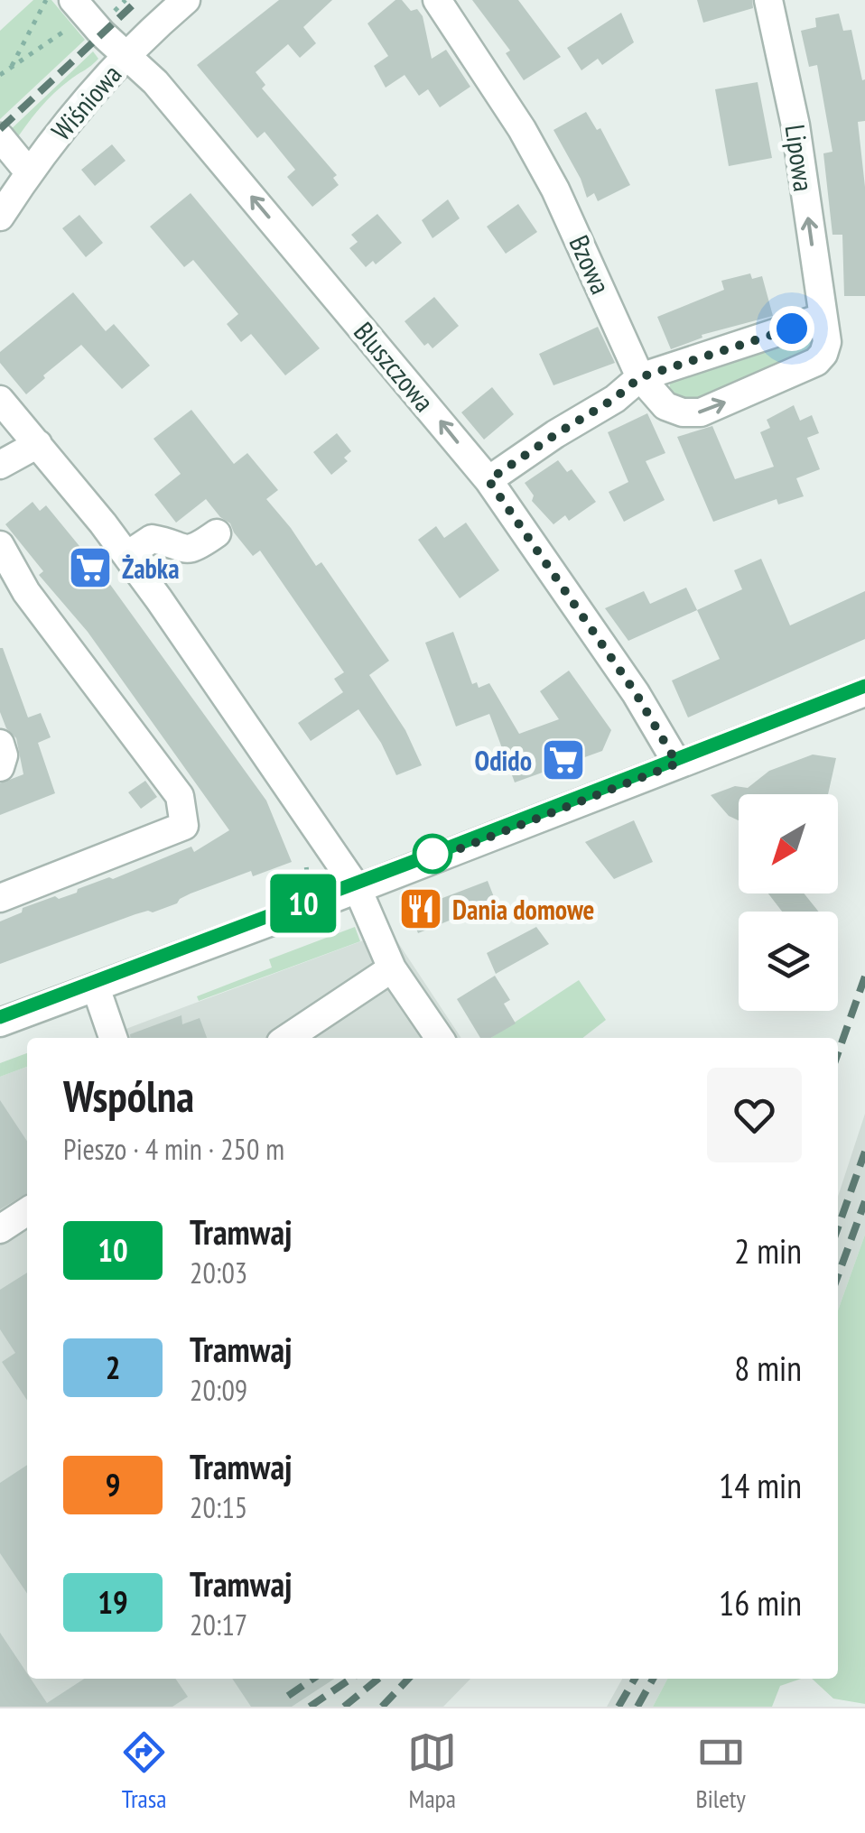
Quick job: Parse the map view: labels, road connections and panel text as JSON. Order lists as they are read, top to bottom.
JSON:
{
  "streets": {
    "street": [
      "Wiśniowa",
      "Lipowa",
      "Bzowa",
      "Bluszczowa"
    ]
  },
  "crossings": [
    ["Wiśniowa", "Bluszczowa"],
    ["Lipowa", "Bzowa"]
  ],
  "one_way": ["Bluszczowa"],
  "places": {
    "supermarket": ["Żabka", "Odido"],
    "restaurant": ["Dania domowe"]
  },
  "lines": ["tram line 10"],
  "north": "bottom left",
  "page": {
    "on_map": "10",
    "heading": ["Wspólna", "Pieszo · 4 min · 250 m"],
    "list": [
      {
        "mark": "10",
        "name": "Tramwaj",
        "note": "20:03",
        "value": "2 min"
      },
      {
        "mark": "2",
        "name": "Tramwaj",
        "note": "20:09",
        "value": "8 min"
      },
      {
        "mark": "9",
        "name": "Tramwaj",
        "note": "20:15",
        "value": "14 min"
      },
      {
        "mark": "19",
        "name": "Tramwaj",
        "note": "20:17",
        "value": "16 min"
      }
    ],
    "tabs": ["Trasa", "Mapa", "Bilety"]
  }
}
